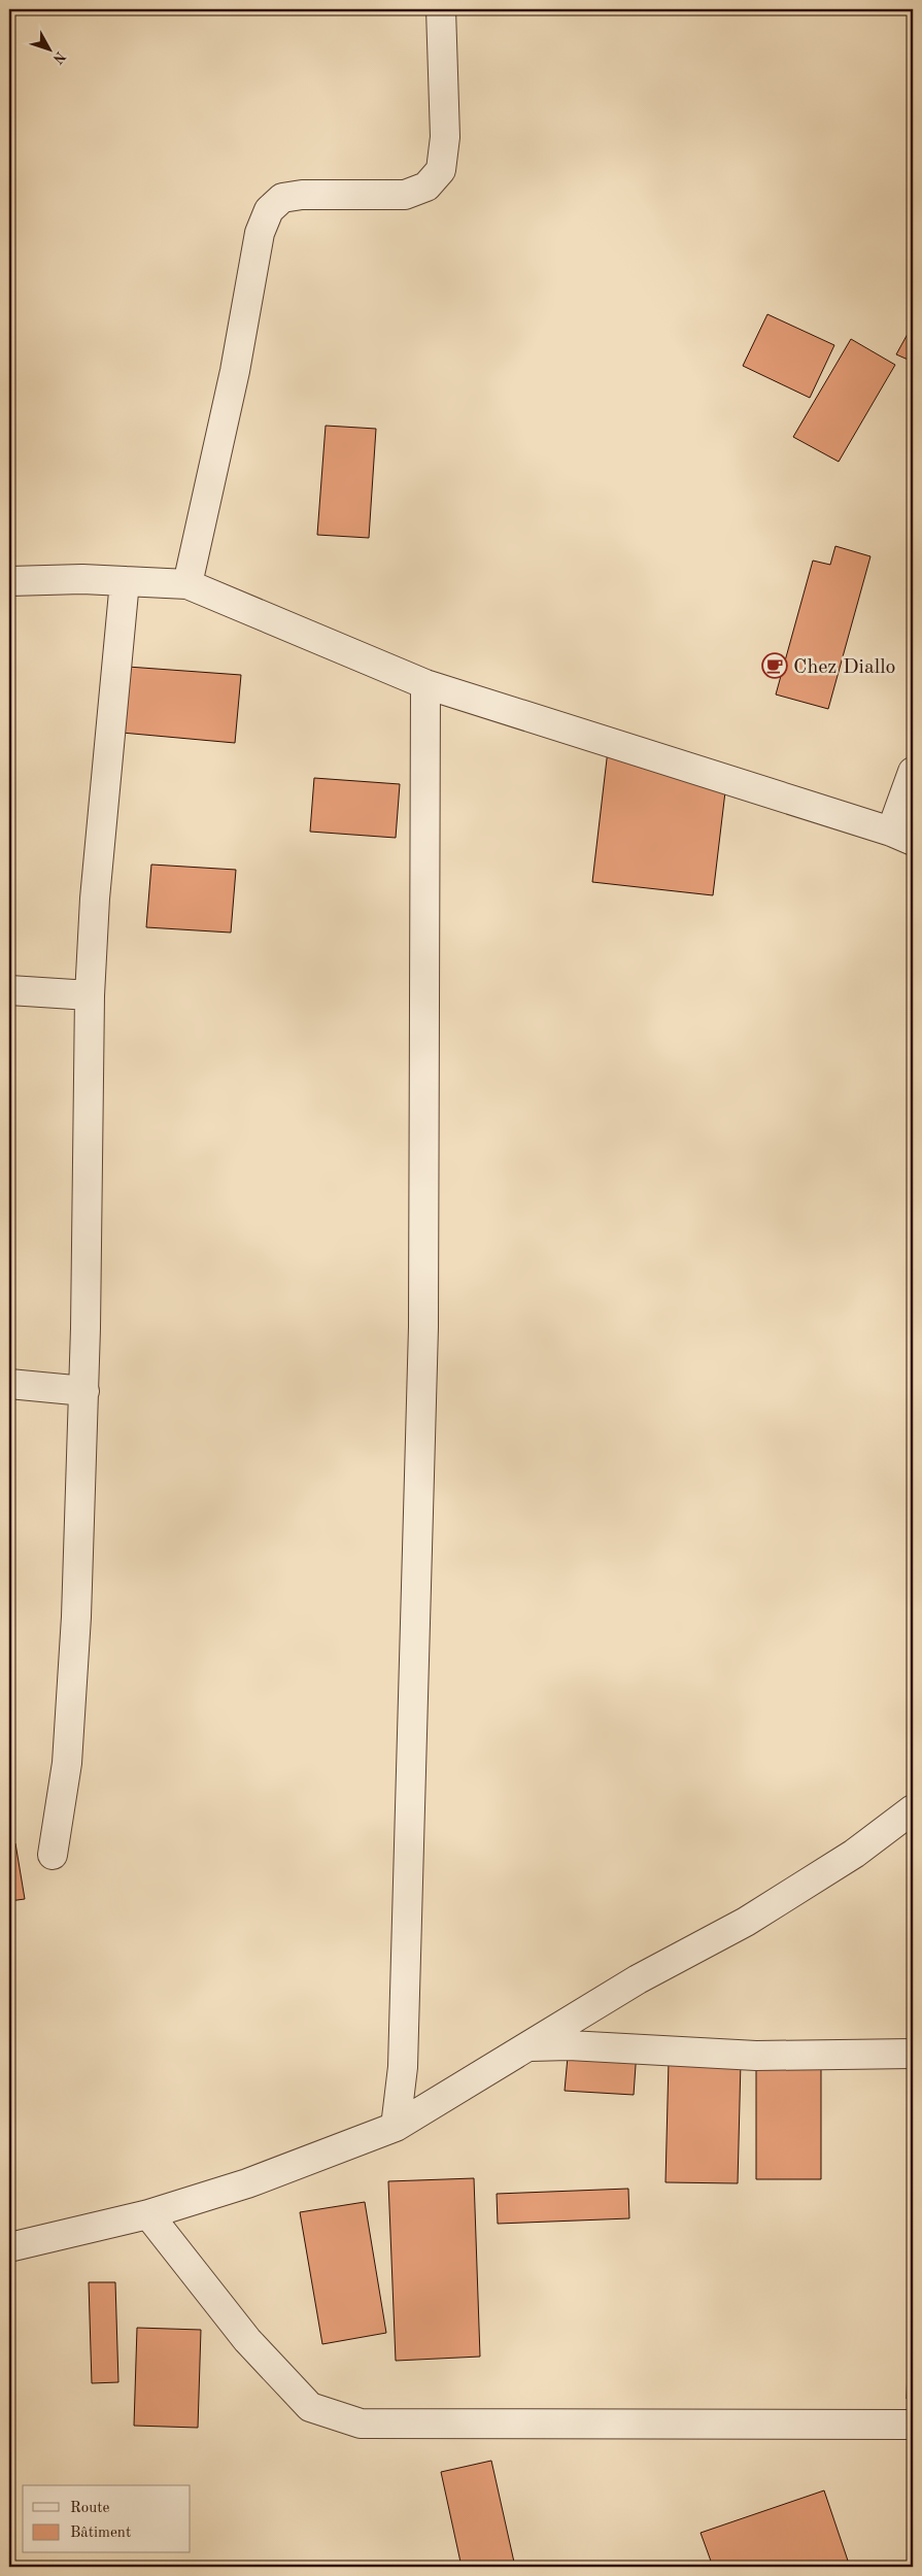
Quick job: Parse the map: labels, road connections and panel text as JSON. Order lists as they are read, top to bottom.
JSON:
{
  "places": {
    "cafe": ["Chez Diallo"]
  },
  "legend": ["Route", "Bâtiment"],
  "north": "bottom right"
}
